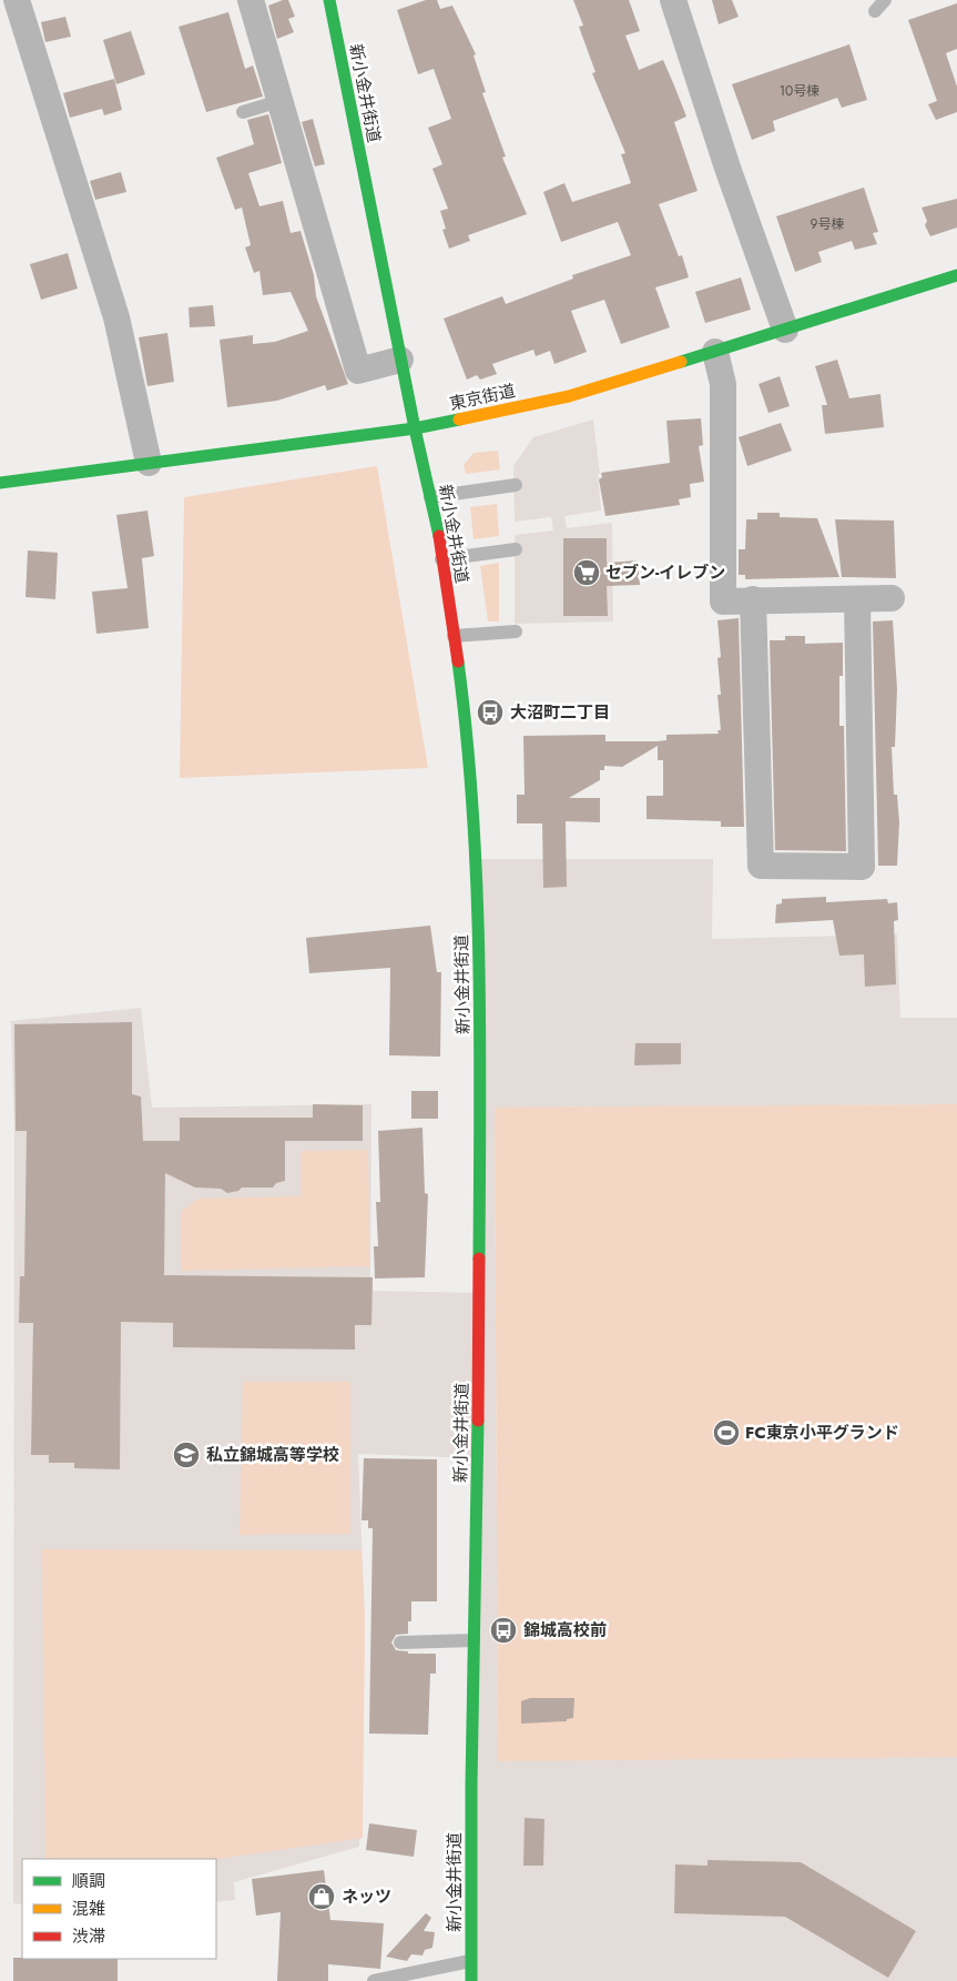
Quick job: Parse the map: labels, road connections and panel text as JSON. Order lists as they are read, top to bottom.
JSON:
{
  "streets": {
    "main road": ["新小金井街道", "東京街道"]
  },
  "crossings": [
    ["新小金井街道", "東京街道"]
  ],
  "places": {
    "supermarket": ["セブン-イレブン"],
    "bus stop": ["大沼町二丁目", "錦城高校前"],
    "sports": ["FC東京小平グランド"],
    "school or university": ["私立錦城高等学校"],
    "shop": ["ネッツ"]
  },
  "house_numbers": ["10号棟", "9号棟"],
  "legend": ["順調", "混雑", "渋滞"]
}
